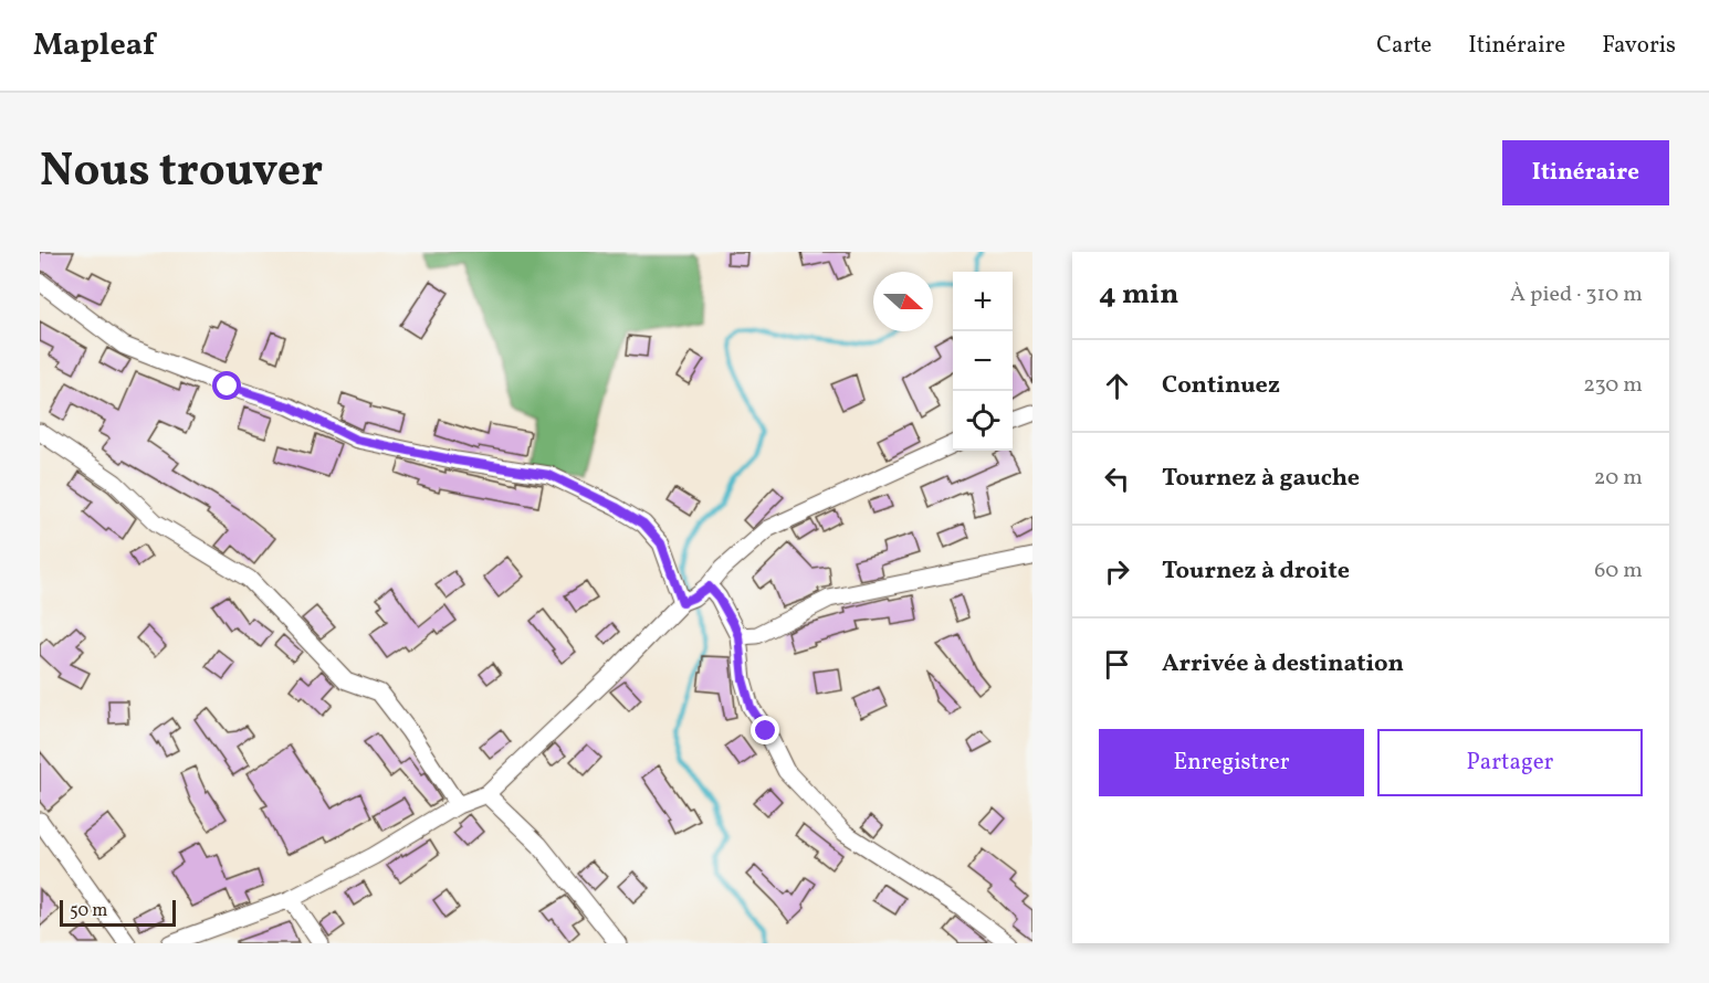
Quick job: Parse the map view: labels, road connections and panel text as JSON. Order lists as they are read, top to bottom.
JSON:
{
  "scale_bar": "50 m",
  "north": "right",
  "page": {
    "header": "Mapleaf",
    "nav": ["Carte", "Itinéraire", "Favoris"],
    "title": "Nous trouver",
    "buttons": [
      "Itinéraire",
      ["Enregistrer", "Partager"]
    ],
    "heading": ["4 min", "À pied · 310 m"],
    "map_buttons": ["+", "−"],
    "list": [
      ["Continuez", "230 m"],
      ["Tournez à gauche", "20 m"],
      ["Tournez à droite", "60 m"],
      "Arrivée à destination"
    ],
    "scale": "50 m"
  }
}
